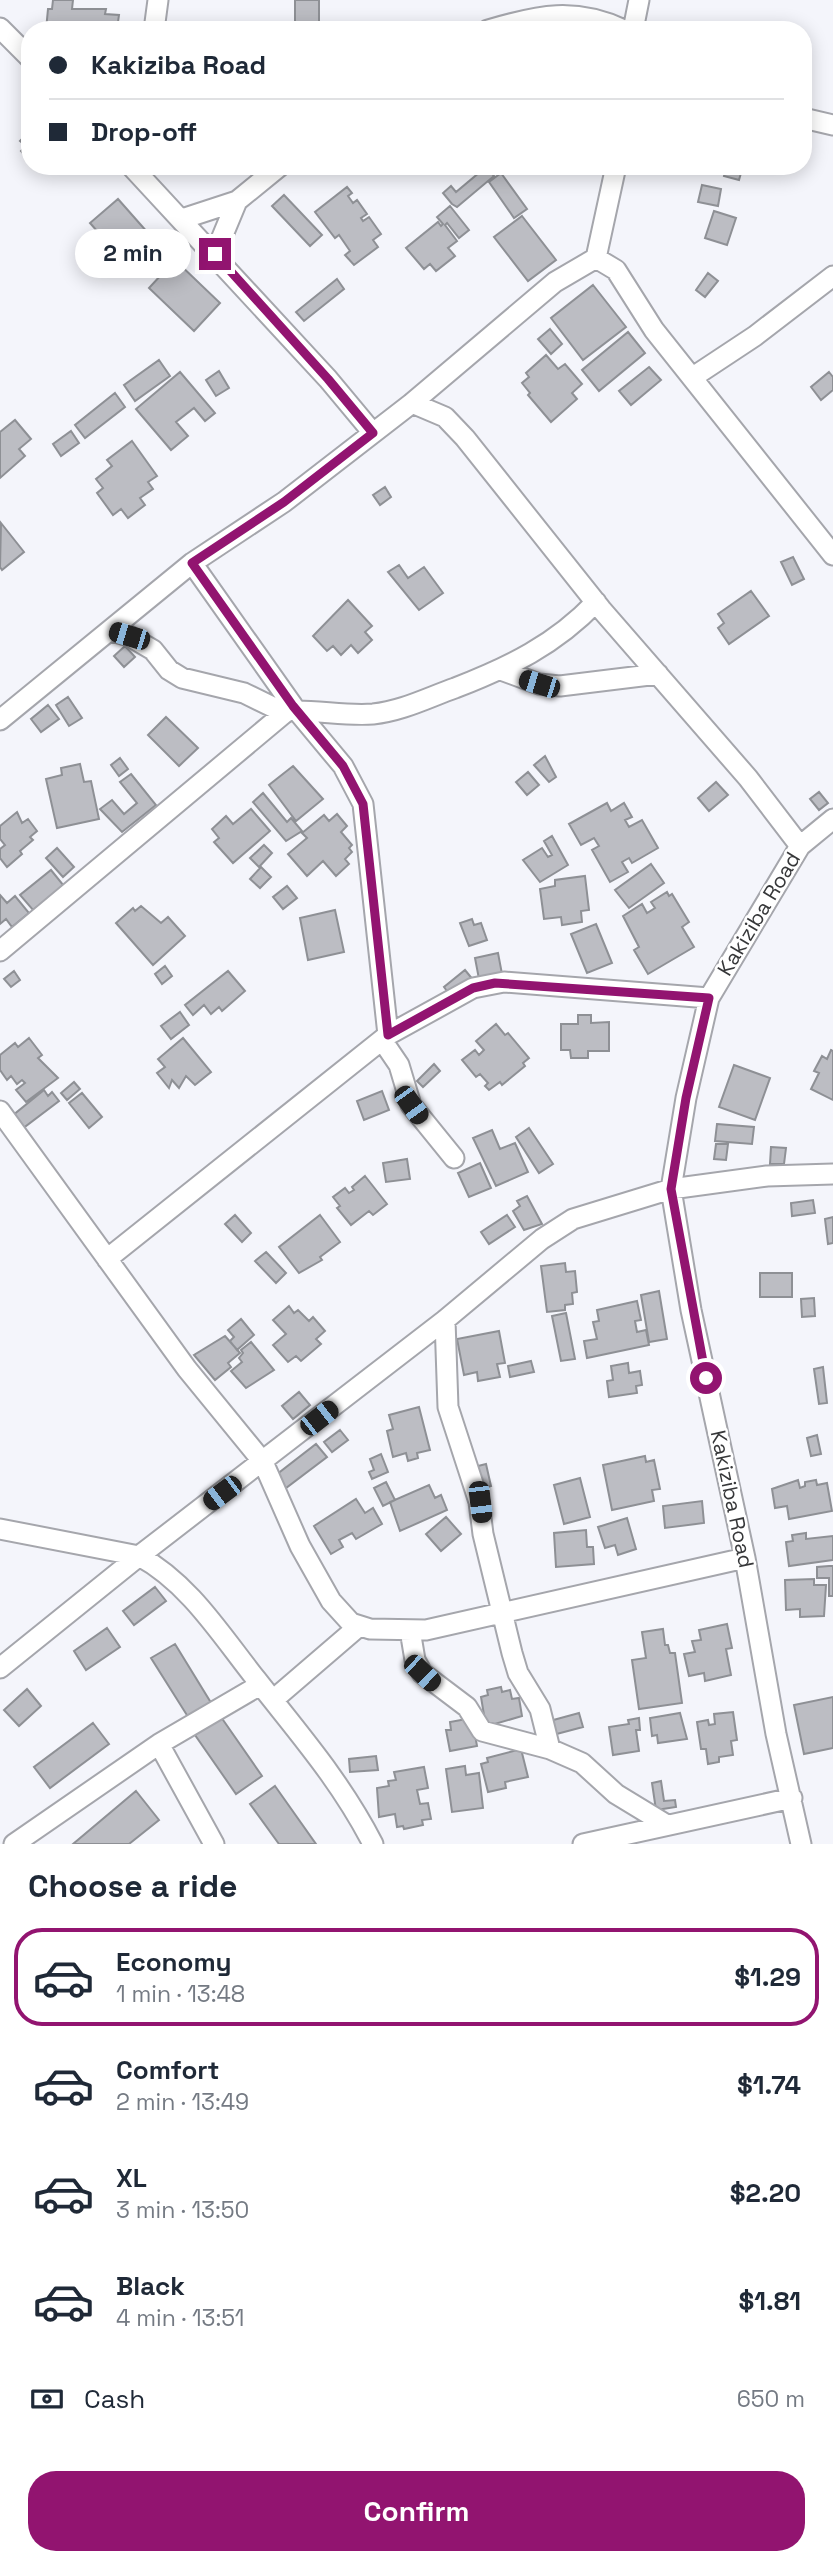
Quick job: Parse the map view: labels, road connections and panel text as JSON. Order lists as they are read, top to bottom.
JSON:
{
  "streets": {
    "street": ["Kakiziba Road"]
  },
  "page": {
    "banner": ["Kakiziba Road", "Drop-off"],
    "bubble": "2 min",
    "heading": "Choose a ride",
    "list": [
      {
        "name": "Economy",
        "note": "1 min · 13:48",
        "value": "$1.29"
      },
      {
        "name": "Comfort",
        "note": "2 min · 13:49",
        "value": "$1.74"
      },
      {
        "name": "XL",
        "note": "3 min · 13:50",
        "value": "$2.20"
      },
      {
        "name": "Black",
        "note": "4 min · 13:51",
        "value": "$1.81"
      }
    ],
    "pay": ["Cash", "650 m"],
    "buttons": "Confirm"
  }
}
